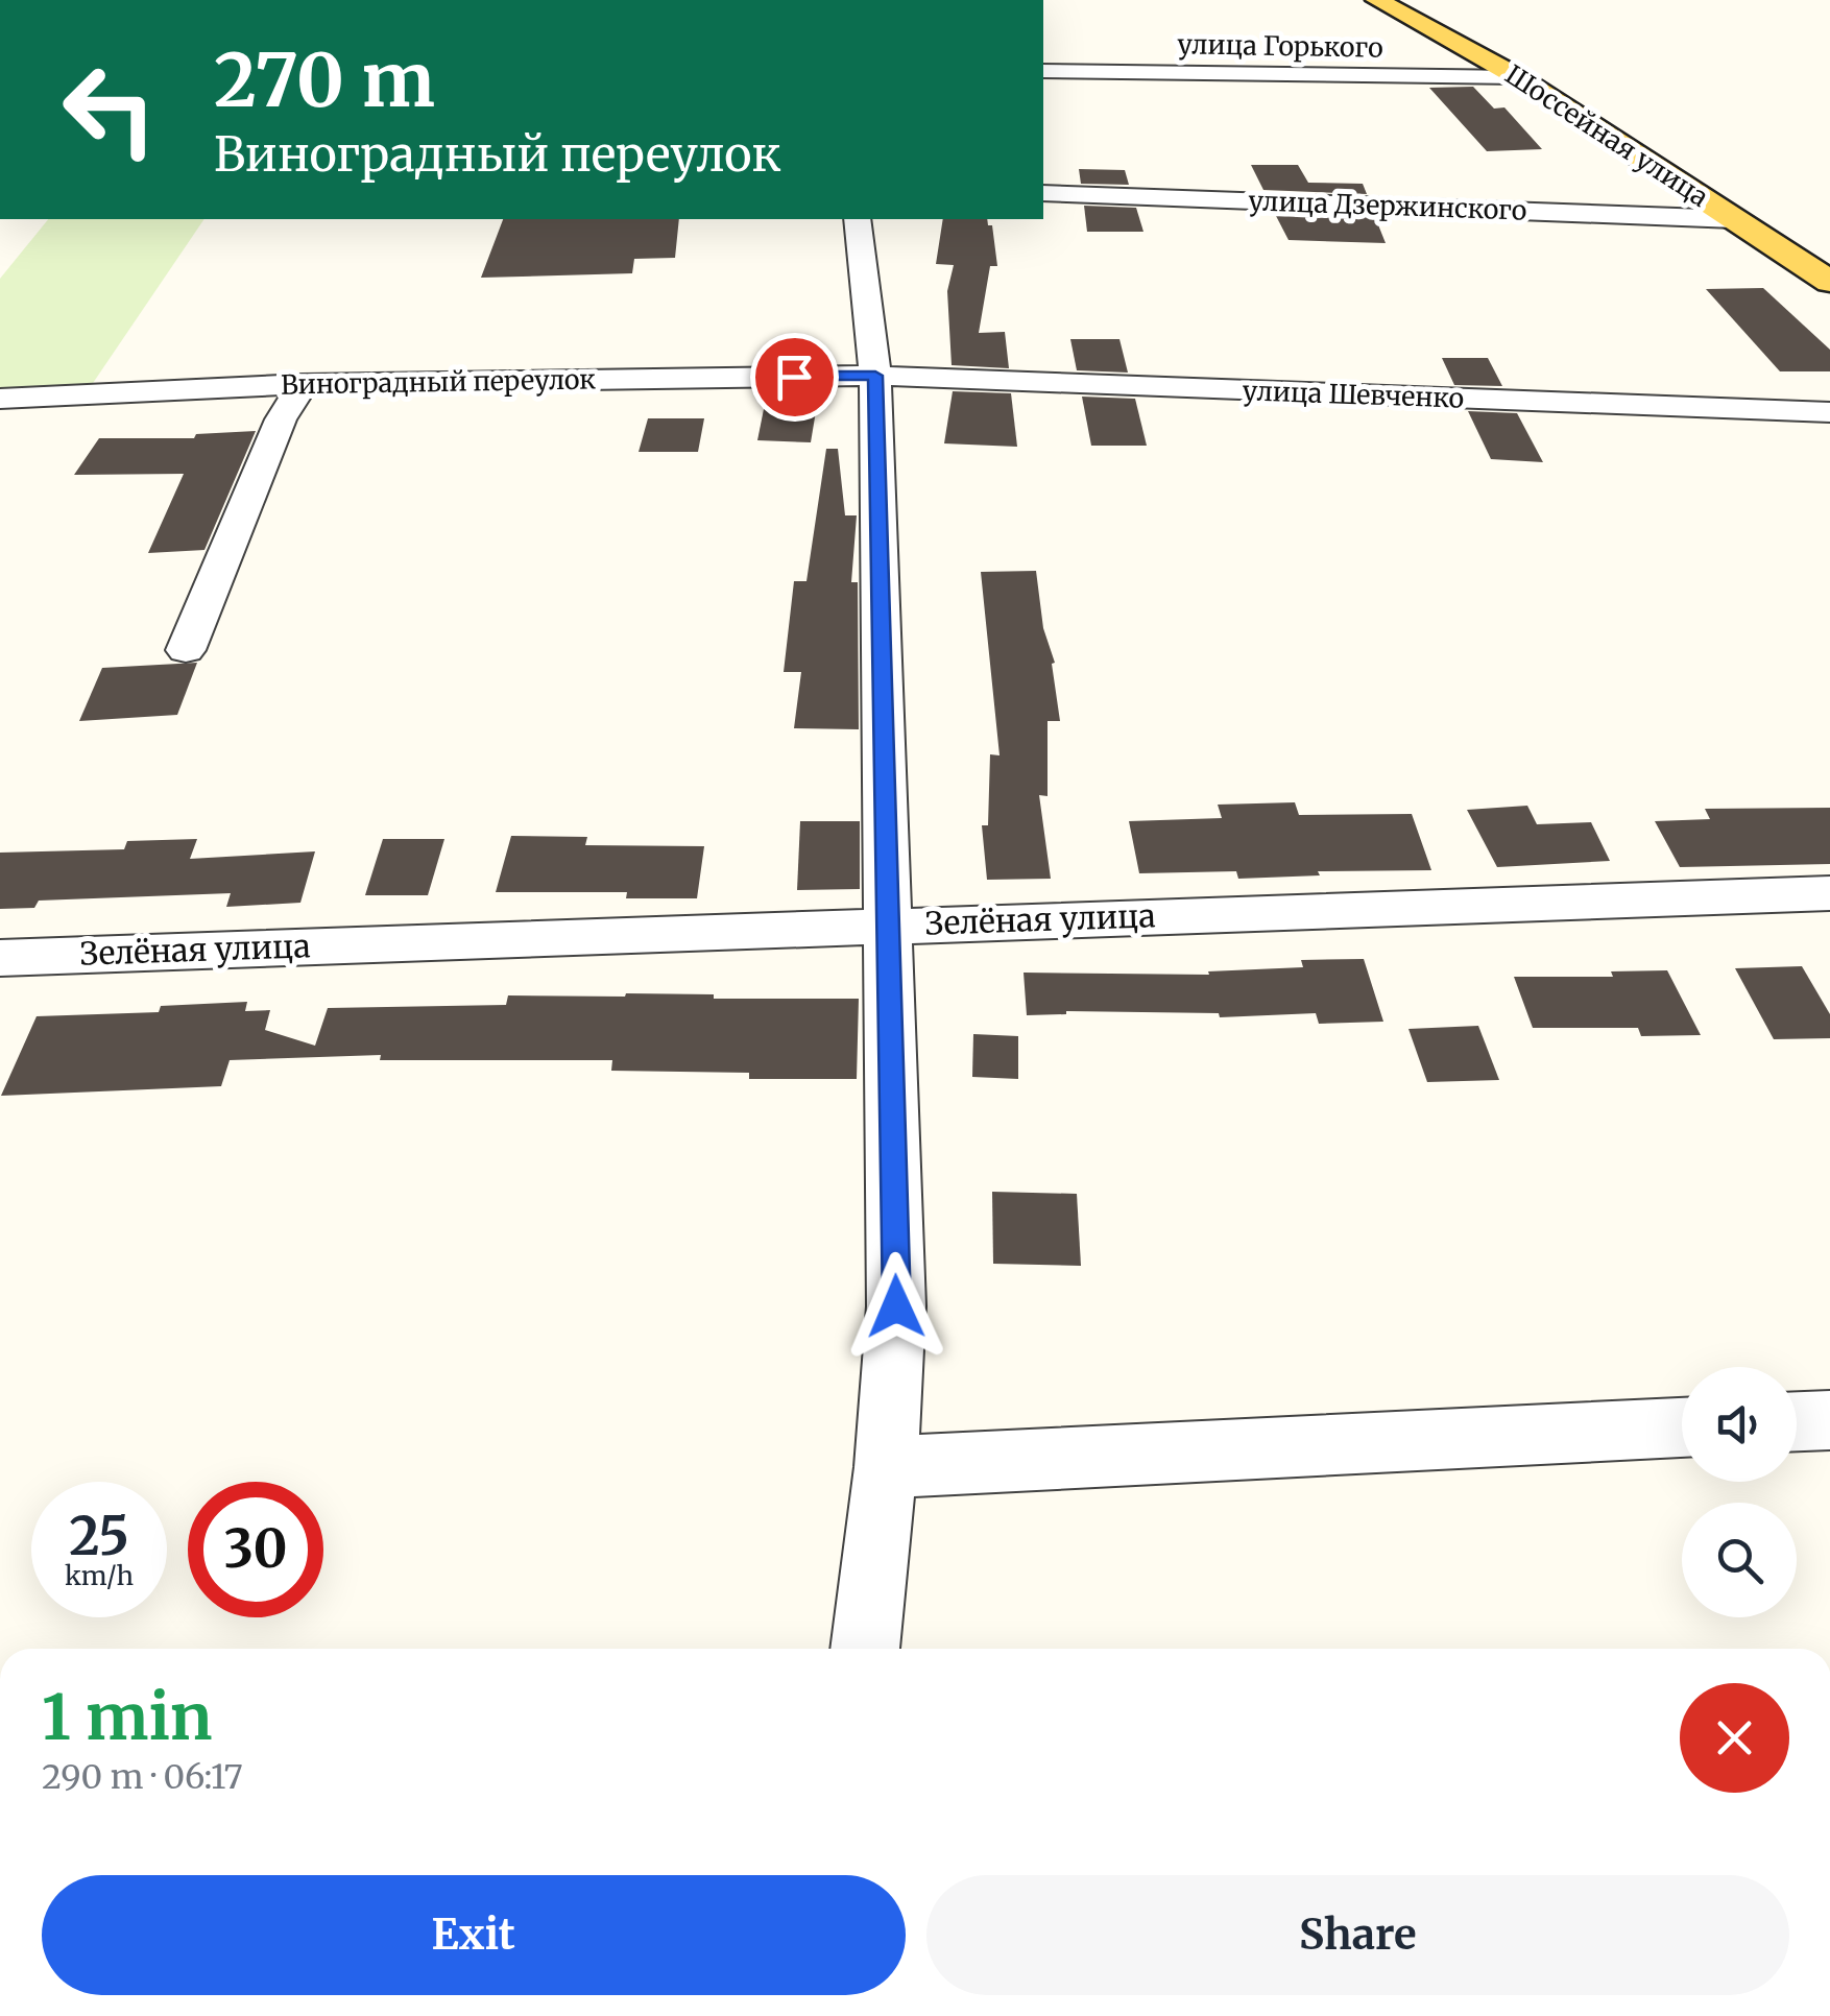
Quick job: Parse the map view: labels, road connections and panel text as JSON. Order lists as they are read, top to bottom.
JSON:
{
  "streets": {
    "main road": ["Шоссейная улица"],
    "street": [
      "улица Горького",
      "улица Дзержинского",
      "Виноградный переулок",
      "улица Шевченко",
      "Зелёная улица"
    ]
  },
  "crossings": [
    ["улица Горького", "Шоссейная улица"],
    ["Шоссейная улица", "улица Дзержинского"],
    ["Виноградный переулок", "улица Шевченко"]
  ],
  "page": {
    "turn": ["270 m", "Виноградный переулок"],
    "speed": "25 km/h",
    "limit": "30",
    "heading": ["1 min", "290 m · 06:17"],
    "buttons": ["Exit", "Share"]
  }
}
